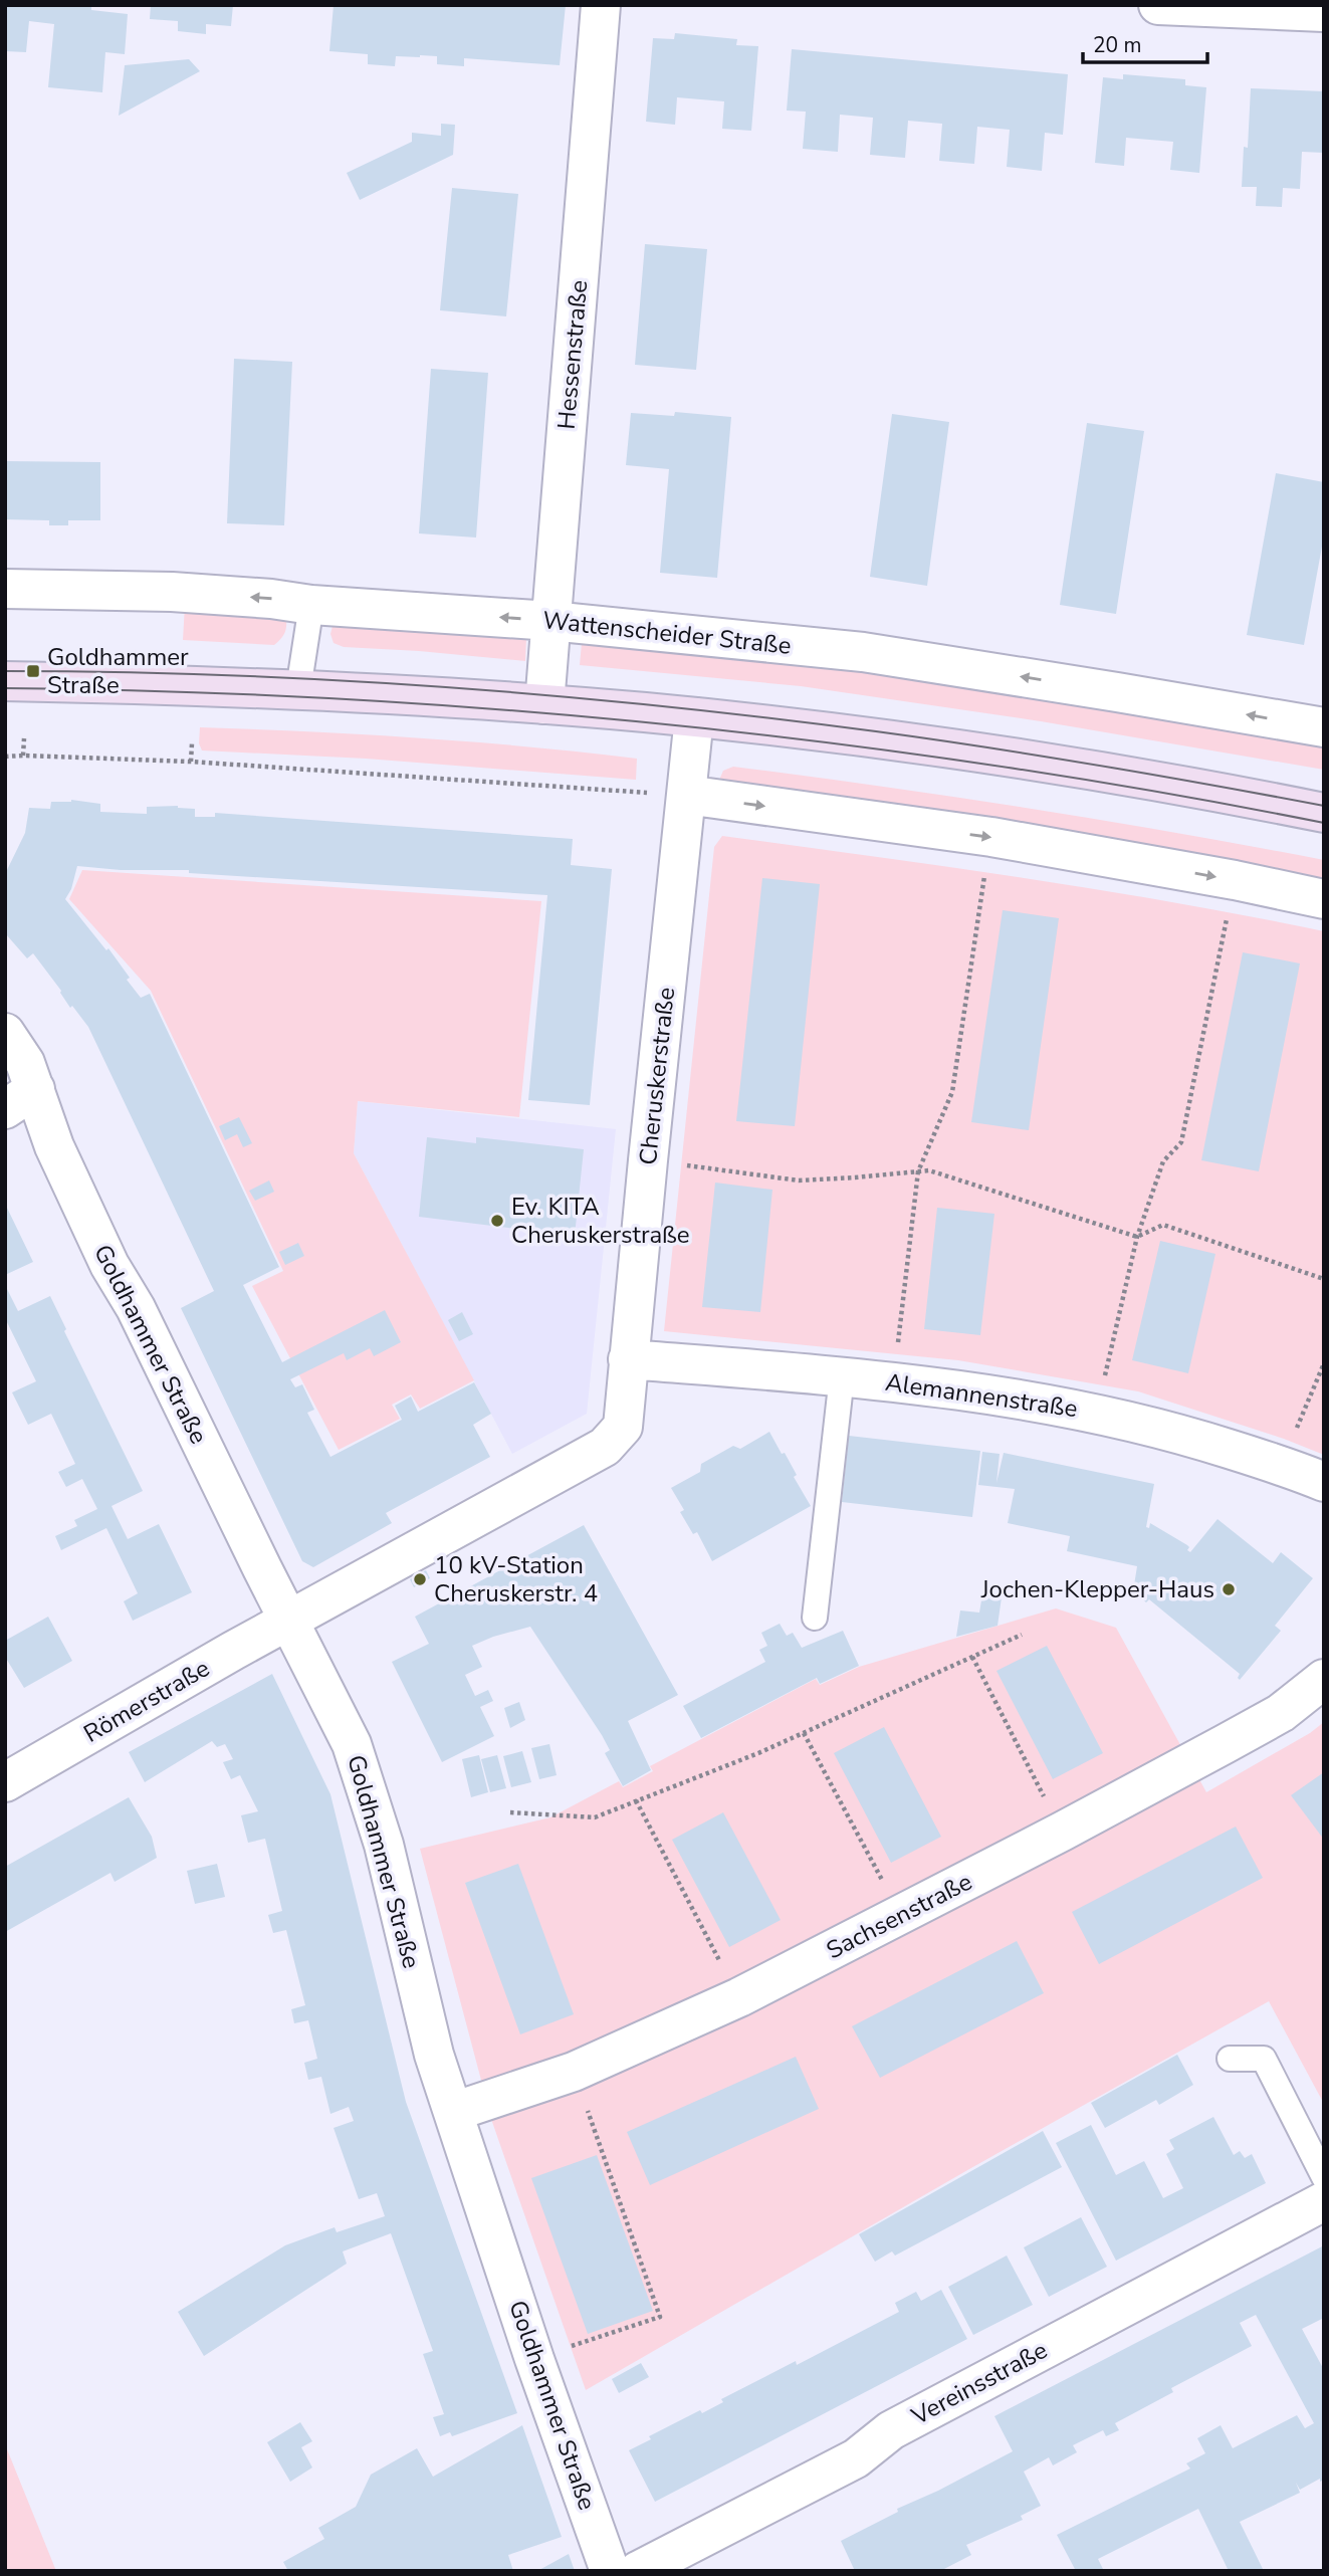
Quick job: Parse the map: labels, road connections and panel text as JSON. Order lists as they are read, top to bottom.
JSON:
{
  "streets": {
    "street": [
      "Hessenstraße",
      "Wattenscheider Straße",
      "Cheruskerstraße",
      "Goldhammer Straße",
      "Alemannenstraße",
      "Römerstraße",
      "Sachsenstraße",
      "Vereinsstraße"
    ]
  },
  "crossings": [
    ["Hessenstraße", "Wattenscheider Straße"],
    ["Cheruskerstraße", "Goldhammer Straße"],
    ["Cheruskerstraße", "Alemannenstraße"],
    ["Cheruskerstraße", "Römerstraße"],
    ["Goldhammer Straße", "Römerstraße"],
    ["Goldhammer Straße", "Sachsenstraße"]
  ],
  "places": {
    "transit": ["Goldhammer Straße"],
    "other": ["Ev. KITA Cheruskerstraße", "10 kV-Station Cheruskerstr. 4", "Jochen-Klepper-Haus"]
  },
  "scale_bar": "20 m"
}
